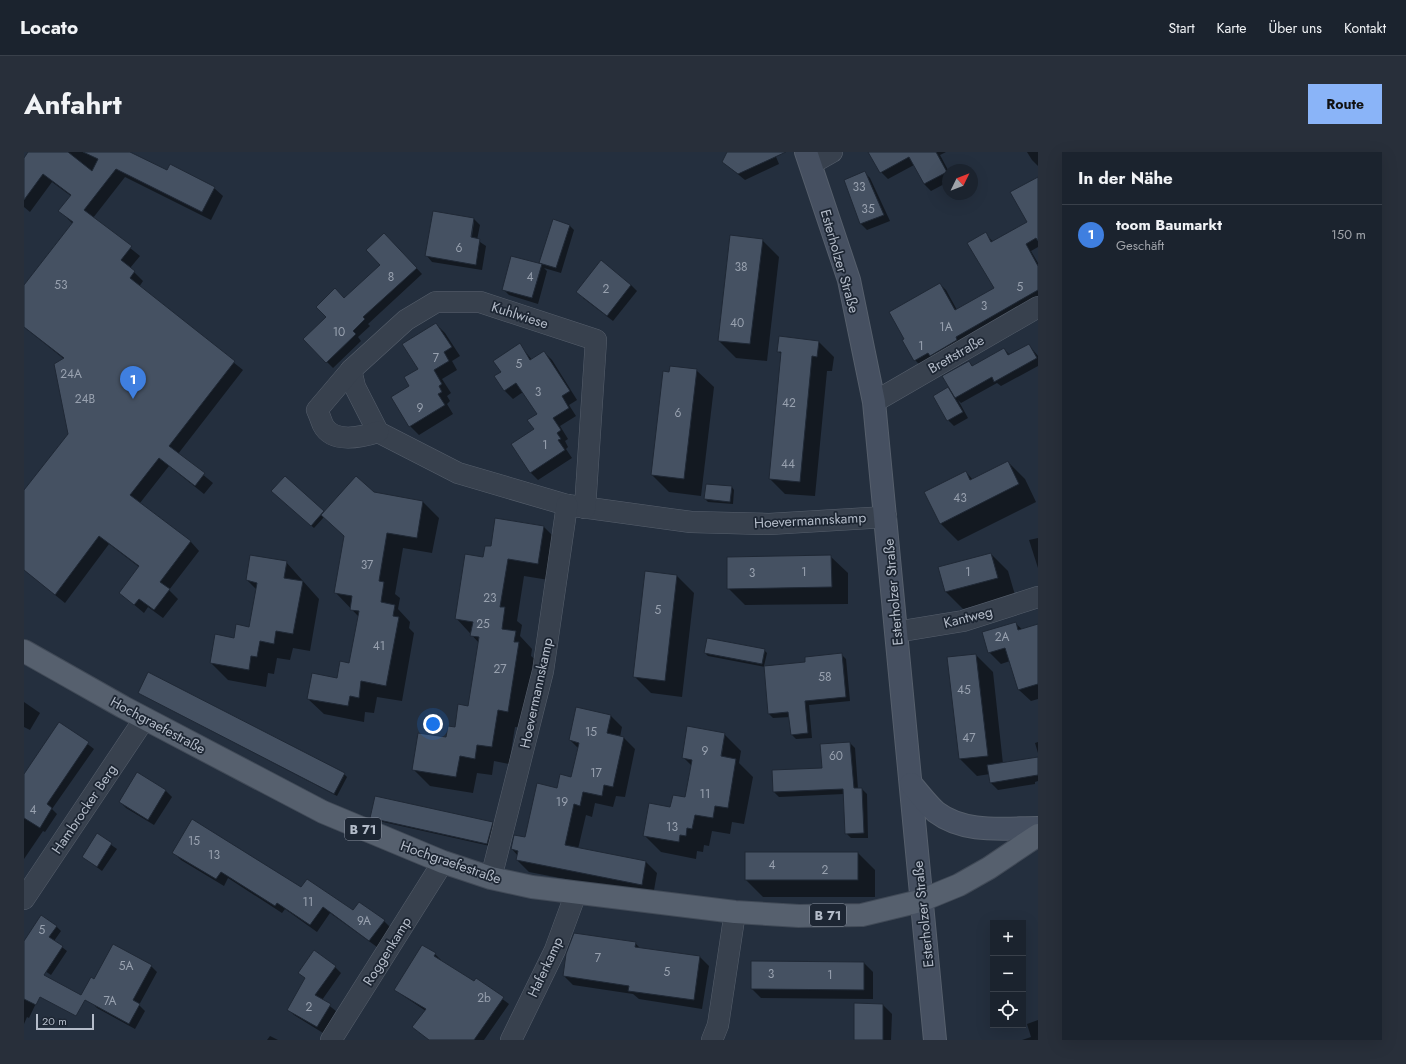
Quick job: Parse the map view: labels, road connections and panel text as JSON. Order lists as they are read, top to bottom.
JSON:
{
  "streets": {
    "main road": ["Hochgraefestraße", "B 71"],
    "street": [
      "Esterholzer Straße",
      "Kuhlwiese",
      "Brettstraße",
      "Hoevermannskamp",
      "Kantweg",
      "Hambrocker Berg",
      "Roggenkamp",
      "Haferkamp"
    ]
  },
  "crossings": [
    ["Esterholzer Straße", "Brettstraße"],
    ["Esterholzer Straße", "Hoevermannskamp"],
    ["Esterholzer Straße", "Kantweg"],
    ["Esterholzer Straße", "Hochgraefestraße"],
    ["Esterholzer Straße", "B 71"],
    ["Kuhlwiese", "Hoevermannskamp"],
    ["Hoevermannskamp", "Hochgraefestraße"],
    ["Hochgraefestraße", "Hambrocker Berg"],
    ["Hochgraefestraße", "B 71"],
    ["Hochgraefestraße", "Roggenkamp"],
    ["Hochgraefestraße", "Haferkamp"]
  ],
  "house_numbers": [
    "33",
    "35",
    "6",
    "38",
    "8",
    "4",
    "53",
    "5",
    "2",
    "3",
    "40",
    "1A",
    "10",
    "1",
    "7",
    "5",
    "24A",
    "3",
    "24B",
    "42",
    "9",
    "6",
    "1",
    "44",
    "43",
    "37",
    "1",
    "1",
    "3",
    "23",
    "5",
    "25",
    "2A",
    "41",
    "27",
    "58",
    "45",
    "15",
    "47",
    "9",
    "60",
    "17",
    "11",
    "19",
    "4",
    "13",
    "15",
    "13",
    "4",
    "2",
    "11",
    "9A",
    "5",
    "7",
    "5A",
    "5",
    "3",
    "1",
    "2b",
    "7A",
    "2"
  ],
  "scale_bar": "20 m",
  "north": "top right",
  "page": {
    "header": "Locato",
    "nav": [
      "Start",
      "Karte",
      "Über uns",
      "Kontakt"
    ],
    "title": "Anfahrt",
    "buttons": "Route",
    "heading": "In der Nähe",
    "list": [
      {
        "mark": "1",
        "name": "toom Baumarkt",
        "note": "Geschäft",
        "value": "150 m"
      }
    ],
    "pins": "1",
    "map_buttons": ["+", "−"],
    "scale": "20 m"
  }
}
